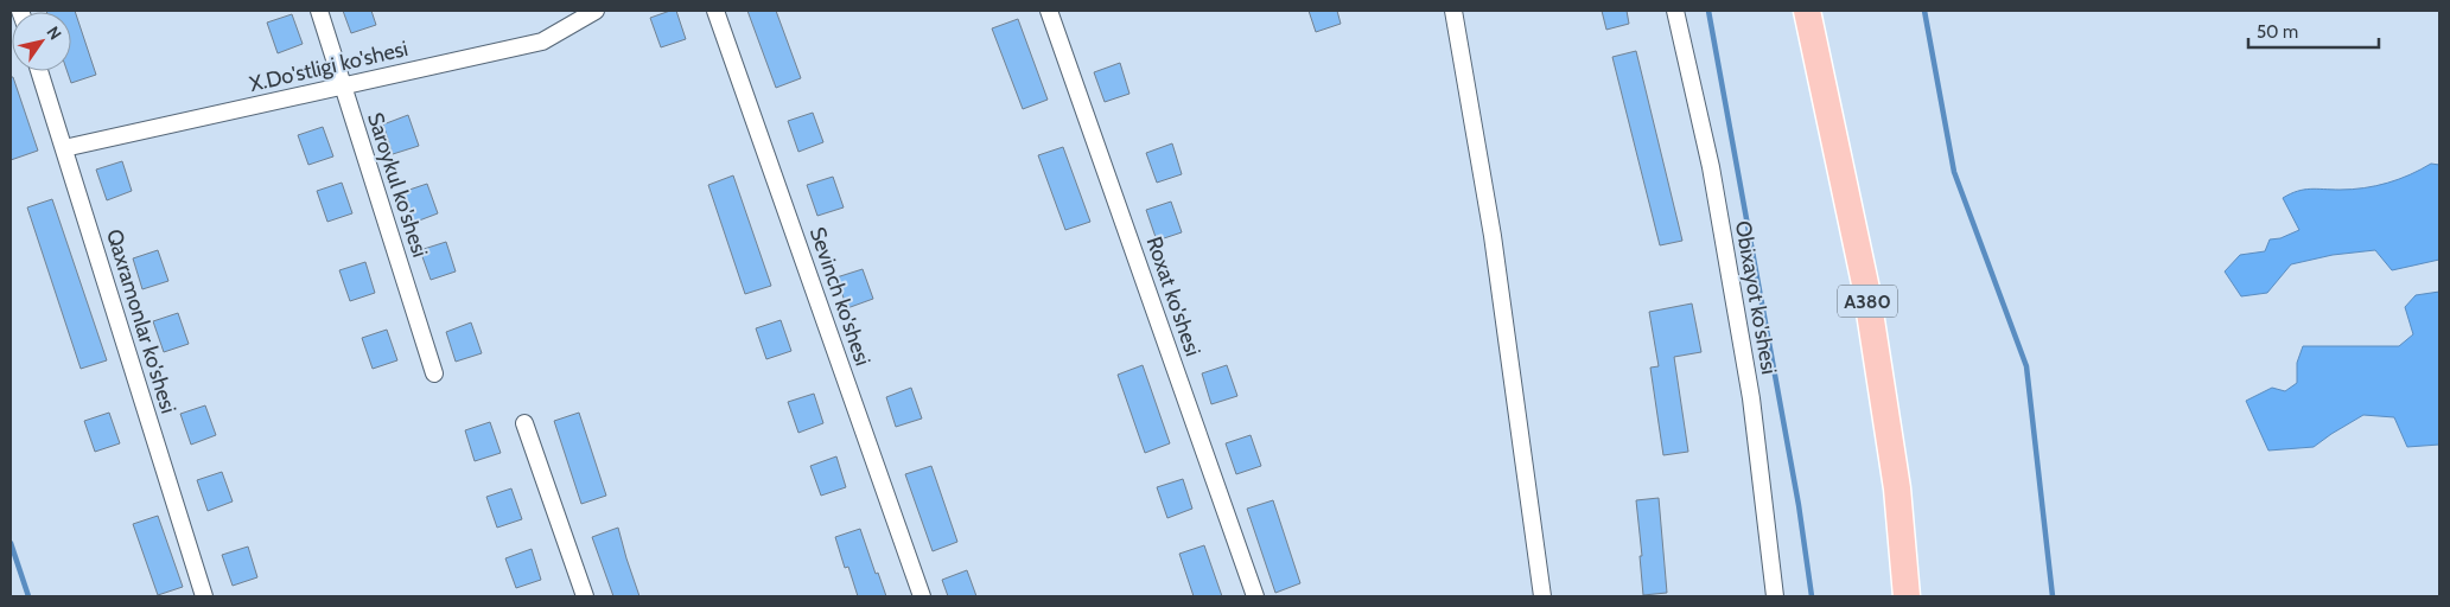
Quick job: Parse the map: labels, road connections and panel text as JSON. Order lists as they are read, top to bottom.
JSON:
{
  "streets": {
    "highway": ["A380"],
    "street": [
      "X.Do'stligi ko'shesi",
      "Saroykul ko'shesi",
      "Sevinch ko'shesi",
      "Roxat ko'shesi",
      "Obixayot ko'shesi",
      "Qaxramonlar ko'shesi"
    ]
  },
  "crossings": [
    ["X.Do'stligi ko'shesi", "Saroykul ko'shesi"],
    ["X.Do'stligi ko'shesi", "Qaxramonlar ko'shesi"]
  ],
  "scale_bar": "50 m",
  "north": "top right"
}
